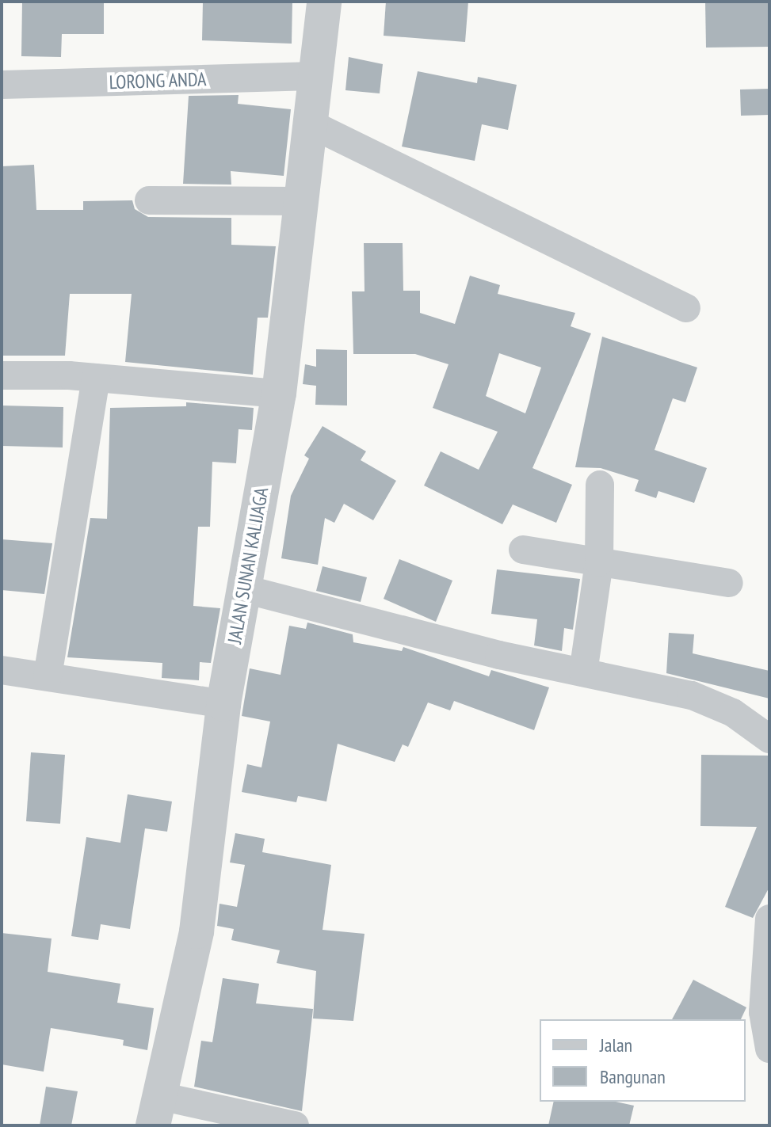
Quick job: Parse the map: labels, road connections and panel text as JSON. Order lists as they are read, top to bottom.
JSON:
{
  "streets": {
    "street": ["LORONG ANDA", "JALAN SUNAN KALIJAGA"]
  },
  "crossings": [
    ["LORONG ANDA", "JALAN SUNAN KALIJAGA"]
  ],
  "legend": ["Jalan", "Bangunan"]
}
